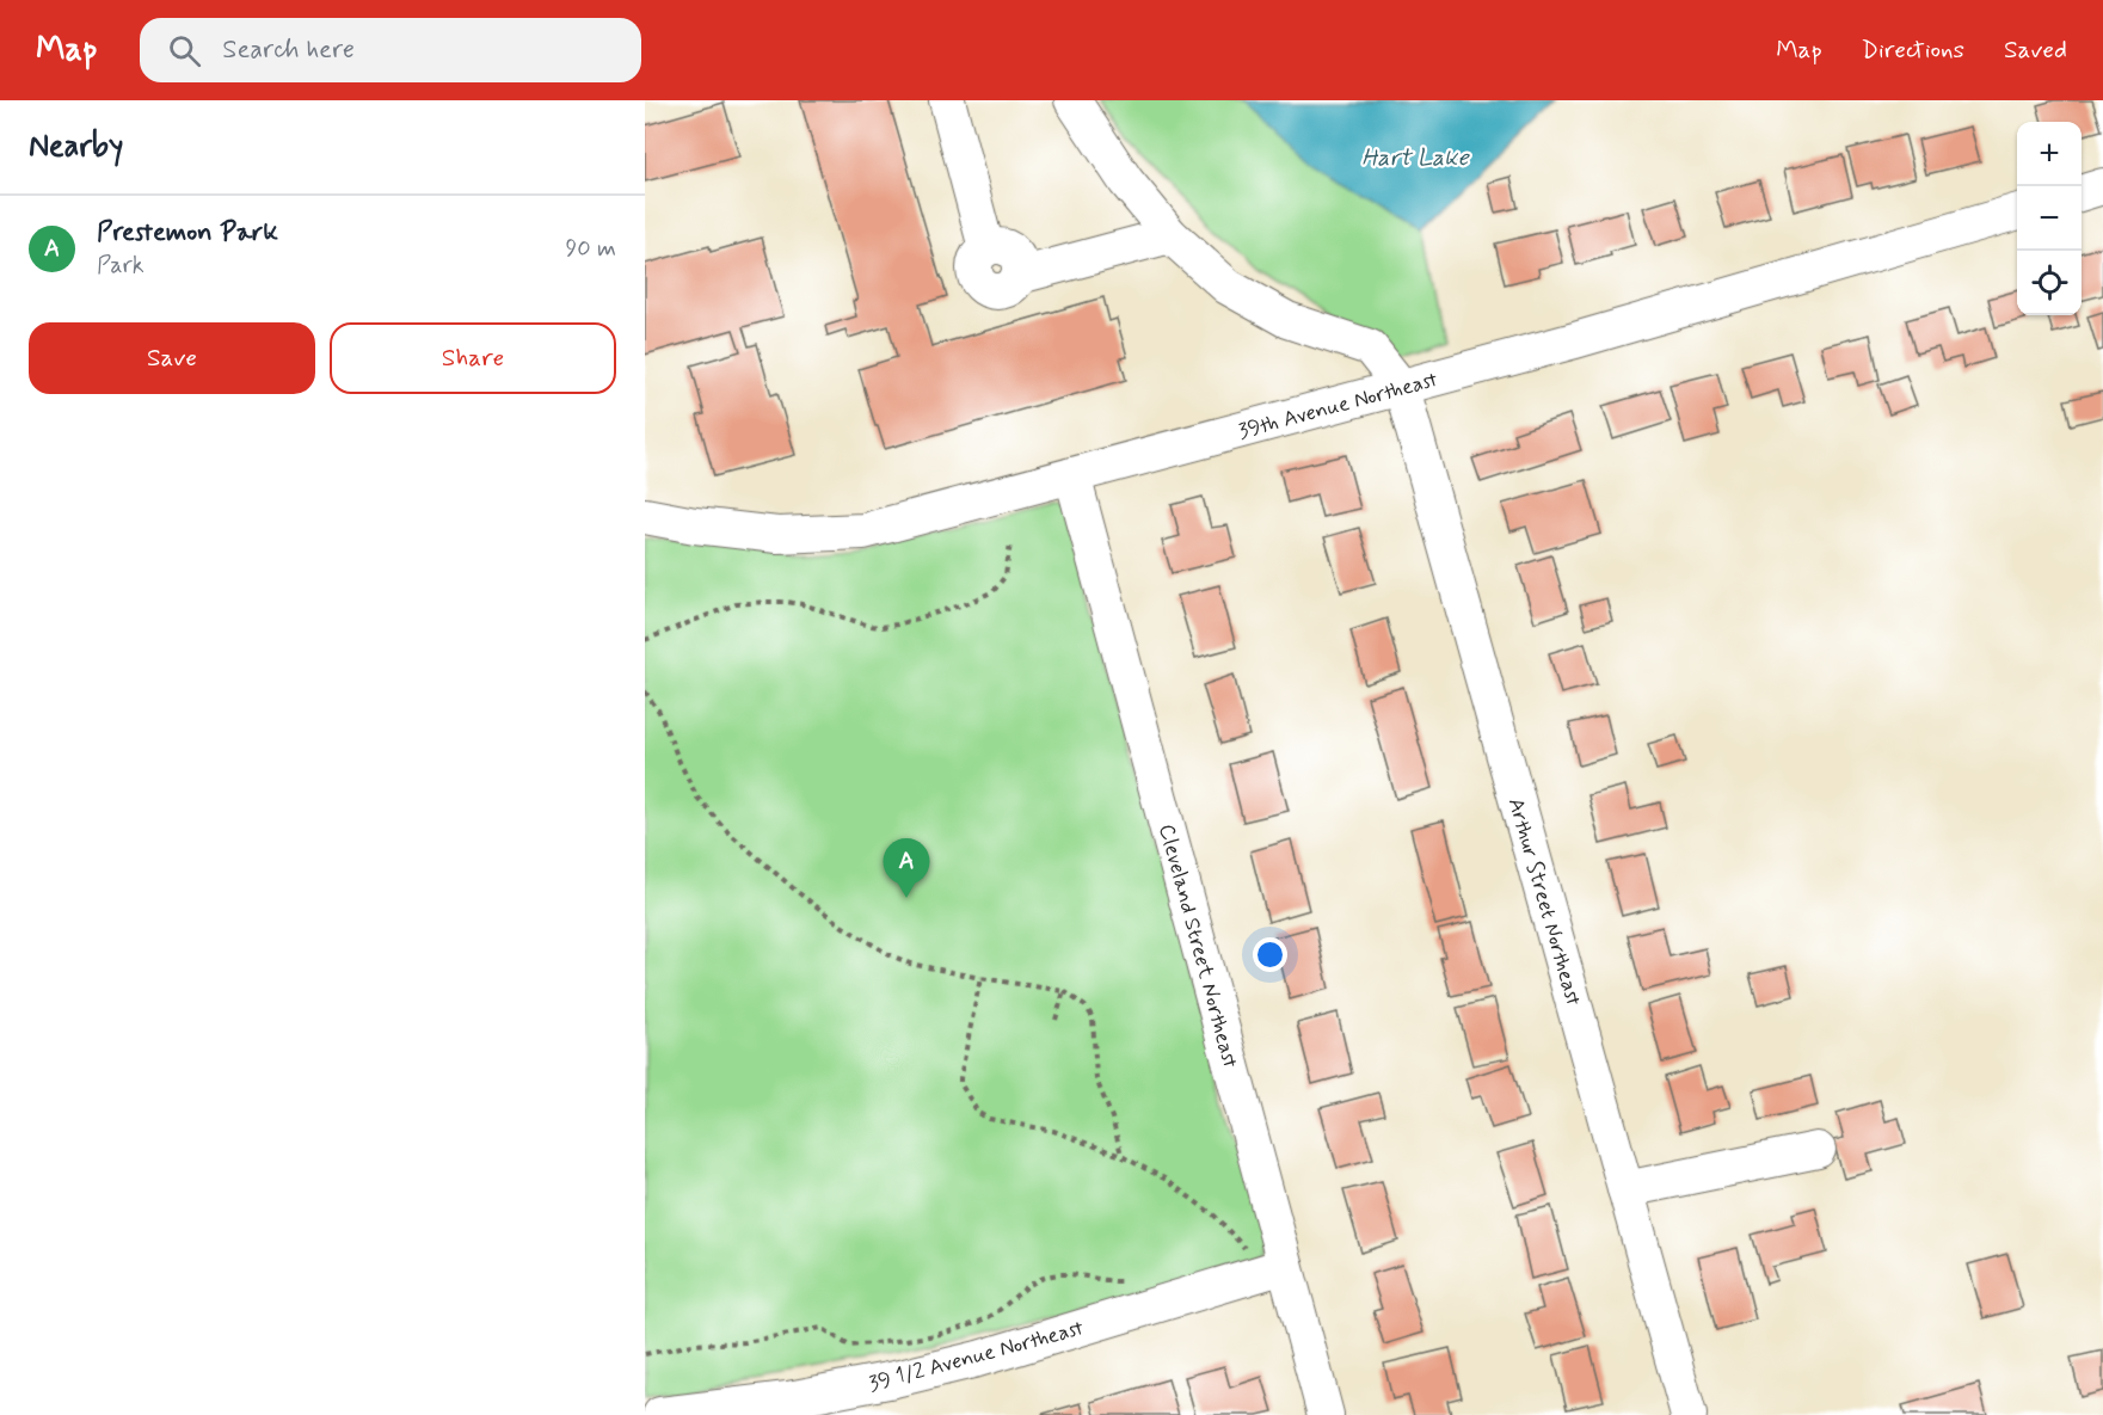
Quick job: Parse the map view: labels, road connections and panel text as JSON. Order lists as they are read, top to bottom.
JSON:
{
  "streets": {
    "street": [
      "39th Avenue Northeast",
      "Arthur Street Northeast",
      "Cleveland Street Northeast",
      "39 1/2 Avenue Northeast"
    ]
  },
  "crossings": [
    ["39th Avenue Northeast", "Arthur Street Northeast"],
    ["39th Avenue Northeast", "Cleveland Street Northeast"],
    ["Cleveland Street Northeast", "39 1/2 Avenue Northeast"]
  ],
  "water": ["Hart Lake"],
  "page": {
    "header": "Map",
    "search": "Search here",
    "nav": ["Map", "Directions", "Saved"],
    "heading": "Nearby",
    "map_buttons": ["+", "−"],
    "list": [
      {
        "mark": "A",
        "name": "Prestemon Park",
        "note": "Park",
        "value": "90 m"
      }
    ],
    "buttons": ["Save", "Share"],
    "pins": "A"
  }
}
